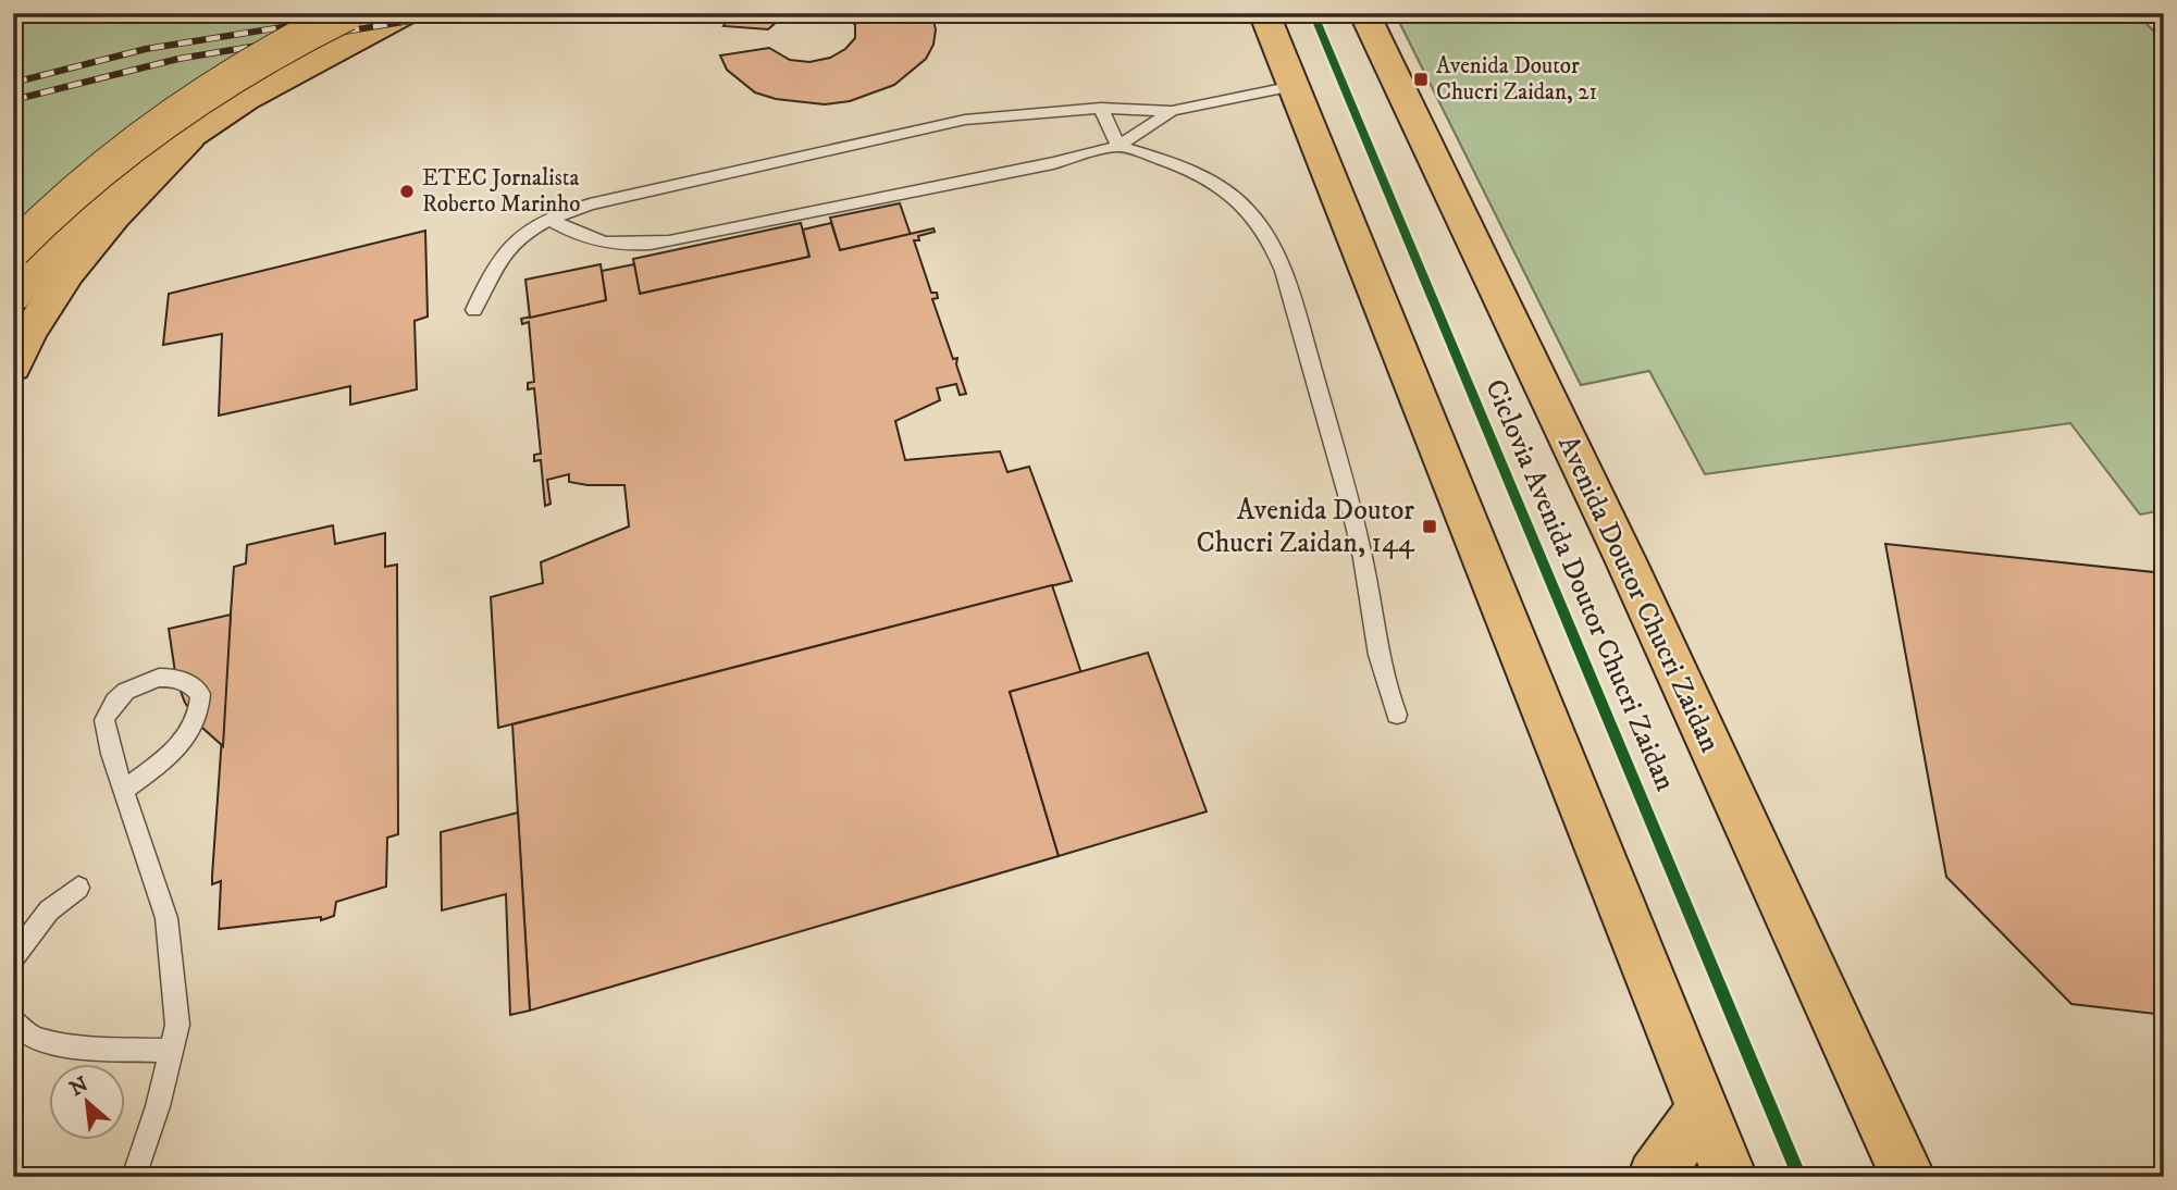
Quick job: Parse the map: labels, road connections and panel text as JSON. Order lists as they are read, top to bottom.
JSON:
{
  "streets": {
    "main road": ["Avenida Doutor Chucri Zaidan"],
    "cycle path": ["Ciclovia Avenida Doutor Chucri Zaidan"]
  },
  "places": {
    "transit": ["Avenida Doutor Chucri Zaidan, 21", "Avenida Doutor Chucri Zaidan, 144"],
    "other": ["ETEC Jornalista Roberto Marinho"]
  },
  "north": "top left"
}
